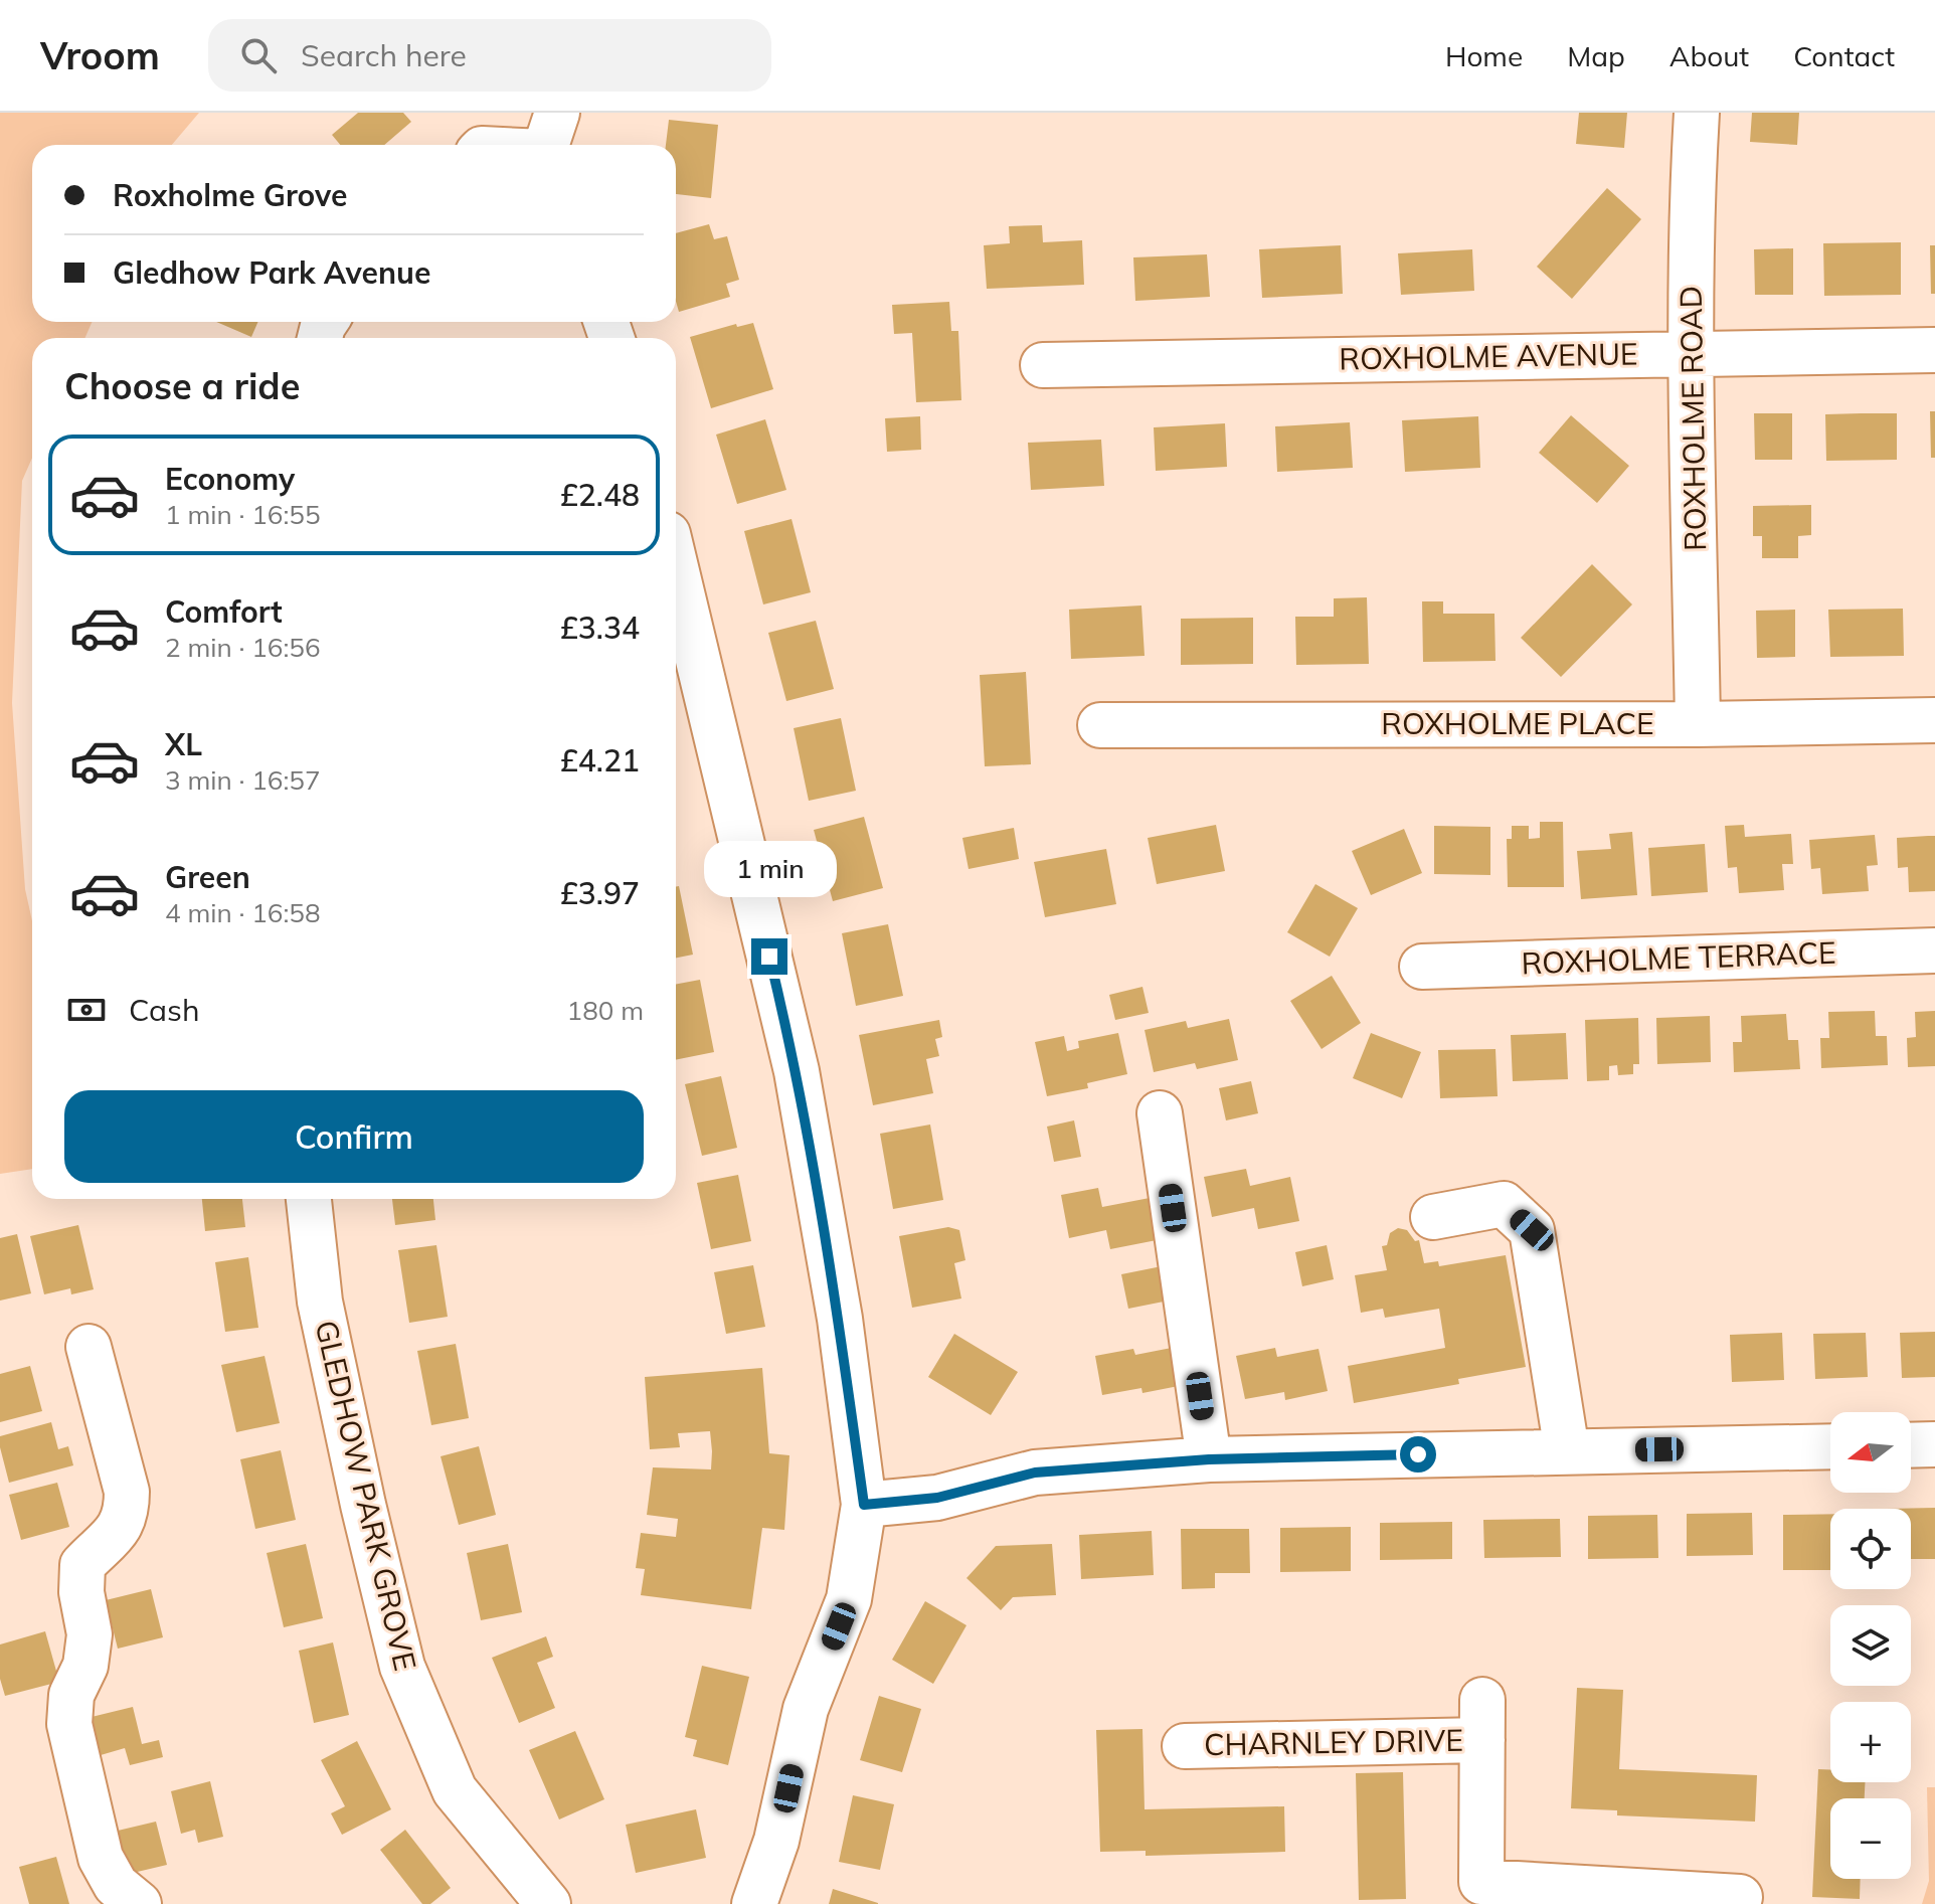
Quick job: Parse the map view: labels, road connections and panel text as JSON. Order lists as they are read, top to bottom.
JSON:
{
  "streets": {
    "street": [
      "ROXHOLME AVENUE",
      "ROXHOLME ROAD",
      "ROXHOLME PLACE",
      "ROXHOLME TERRACE",
      "GLEDHOW PARK GROVE",
      "CHARNLEY DRIVE"
    ]
  },
  "crossings": [
    ["ROXHOLME AVENUE", "ROXHOLME ROAD"],
    ["ROXHOLME ROAD", "ROXHOLME PLACE"]
  ],
  "north": "left",
  "page": {
    "header": "Vroom",
    "search": "Search here",
    "nav": [
      "Home",
      "Map",
      "About",
      "Contact"
    ],
    "banner": ["Roxholme Grove", "Gledhow Park Avenue"],
    "heading": "Choose a ride",
    "list": [
      {
        "name": "Economy",
        "note": "1 min · 16:55",
        "value": "£2.48"
      },
      {
        "name": "Comfort",
        "note": "2 min · 16:56",
        "value": "£3.34"
      },
      {
        "name": "XL",
        "note": "3 min · 16:57",
        "value": "£4.21"
      },
      {
        "name": "Green",
        "note": "4 min · 16:58",
        "value": "£3.97"
      }
    ],
    "bubble": "1 min",
    "pay": ["Cash", "180 m"],
    "buttons": "Confirm",
    "map_buttons": ["+", "−"]
  }
}
